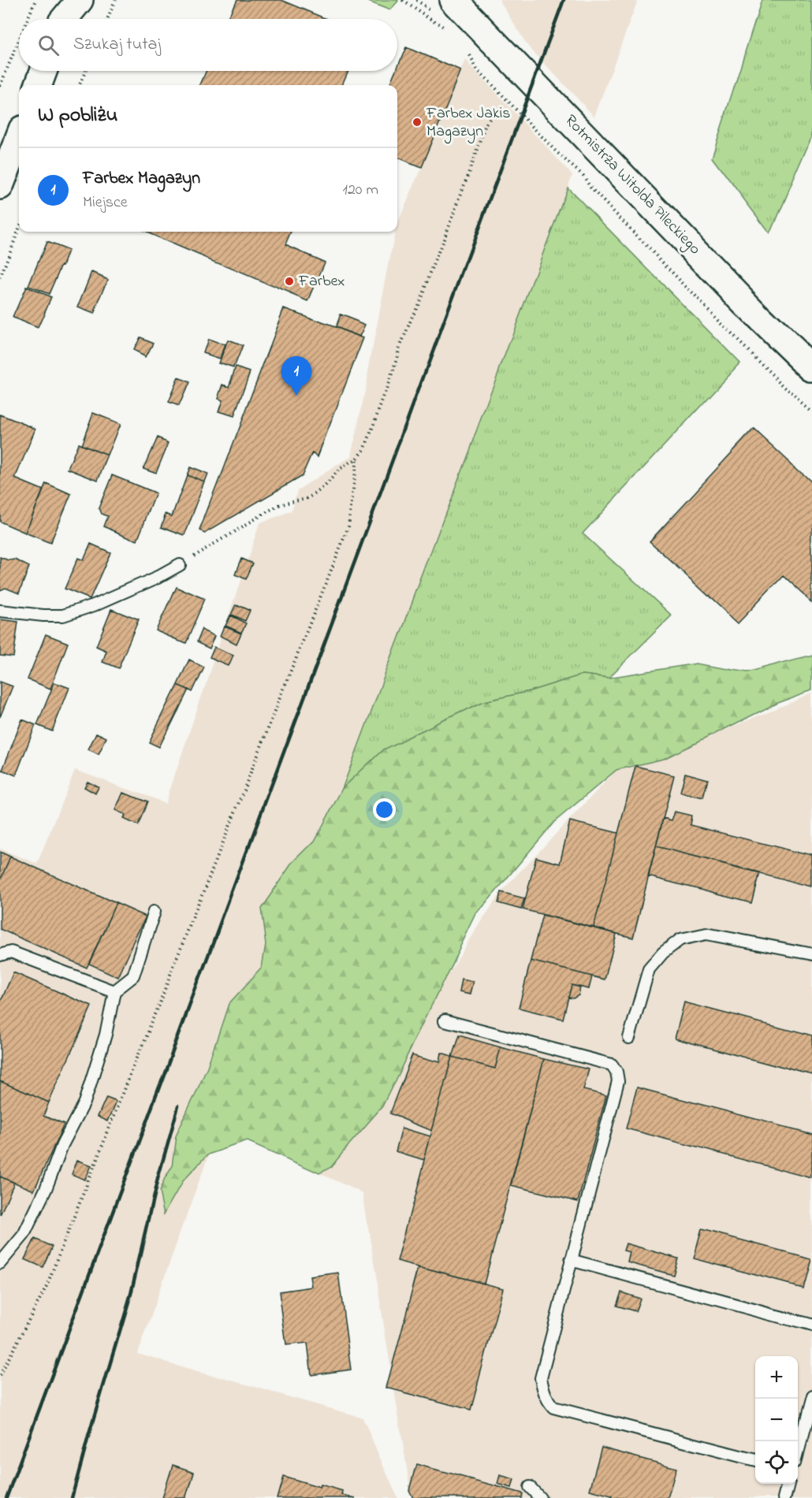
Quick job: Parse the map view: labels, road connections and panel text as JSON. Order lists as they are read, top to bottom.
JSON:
{
  "streets": {
    "street": ["Rotmistrza Witolda Pileckiego"]
  },
  "places": ["Farbex Jakis Magazyn", "Farbex"],
  "page": {
    "search": "Szukaj tutaj",
    "heading": "W pobliżu",
    "list": [
      {
        "mark": "1",
        "name": "Farbex Magazyn",
        "note": "Miejsce",
        "value": "120 m"
      }
    ],
    "pins": "1",
    "map_buttons": ["+", "−"]
  }
}
